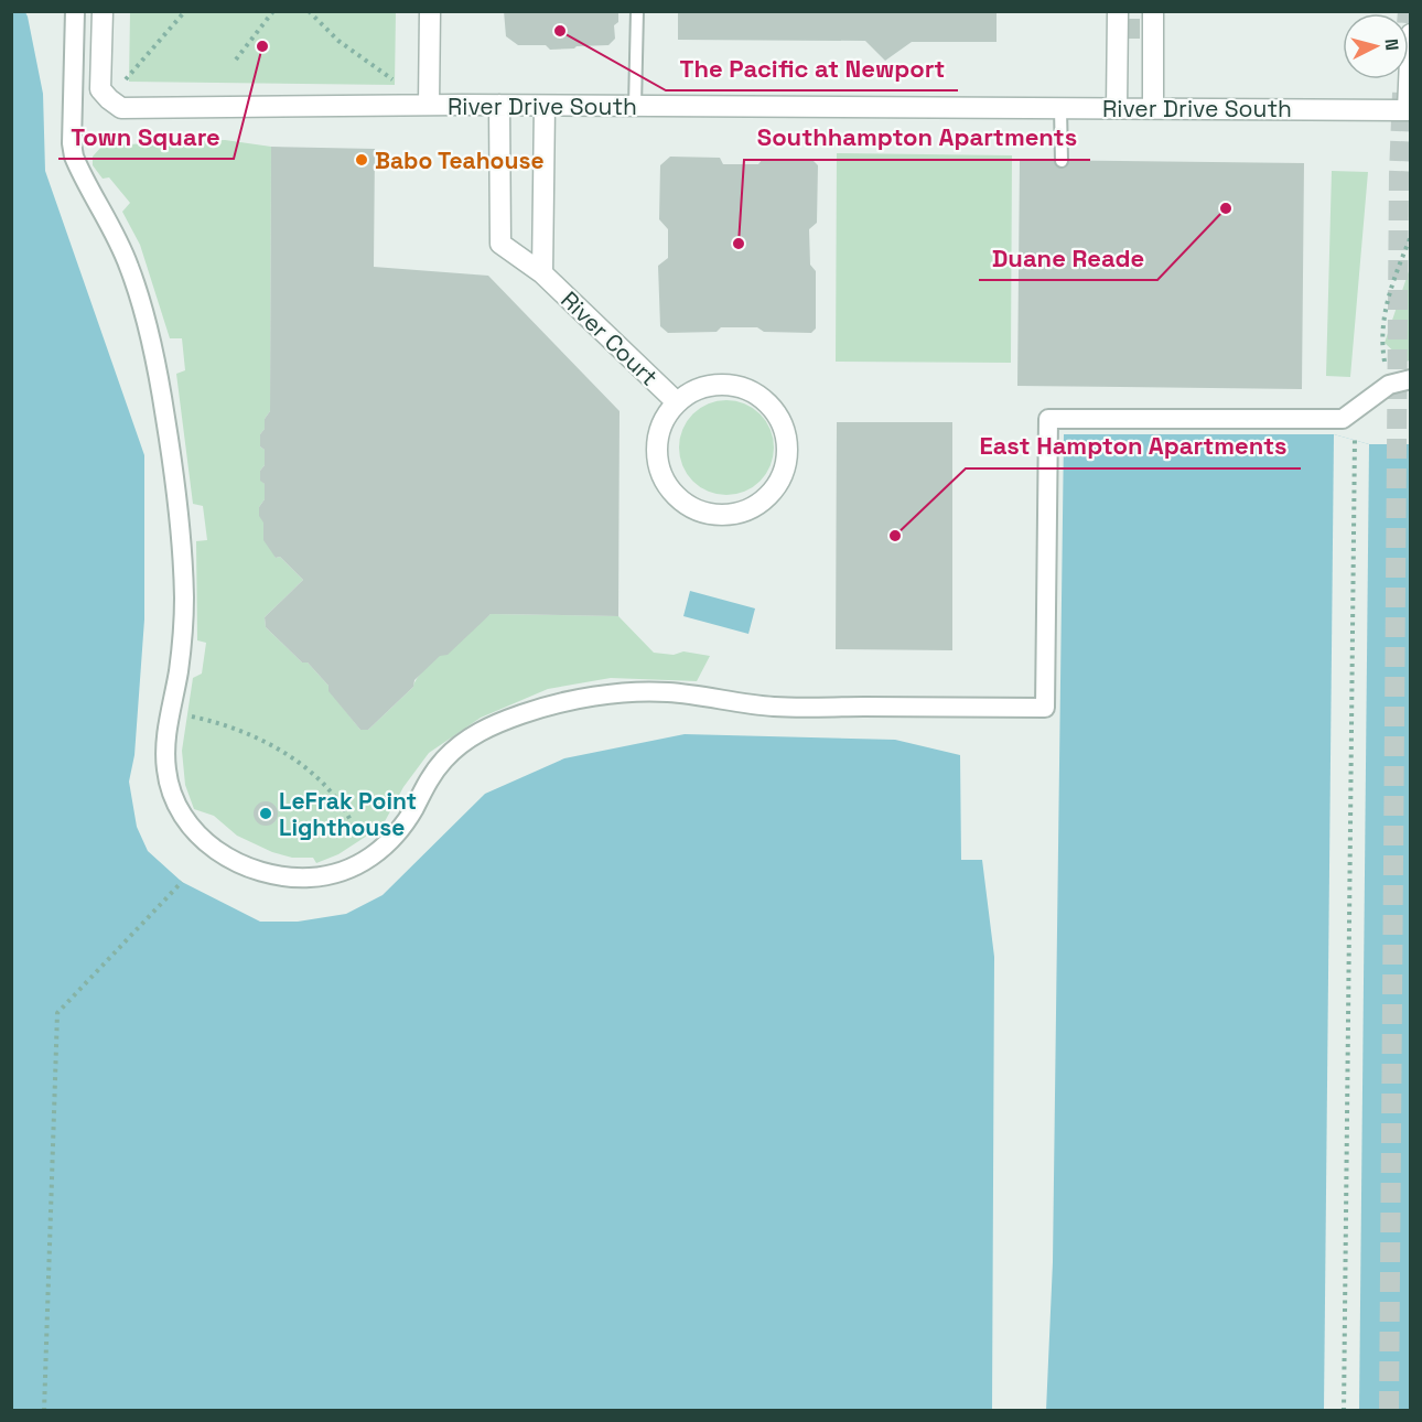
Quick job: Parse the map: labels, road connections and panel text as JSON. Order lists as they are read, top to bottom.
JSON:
{
  "streets": {
    "street": ["River Drive South", "River Court"]
  },
  "crossings": [
    ["River Drive South", "River Court"]
  ],
  "places": [
    "The Pacific at Newport",
    "Town Square",
    "Babo Teahouse",
    "Duane Reade",
    "Southhampton Apartments",
    "East Hampton Apartments",
    "LeFrak Point Lighthouse"
  ],
  "north": "right"
}
